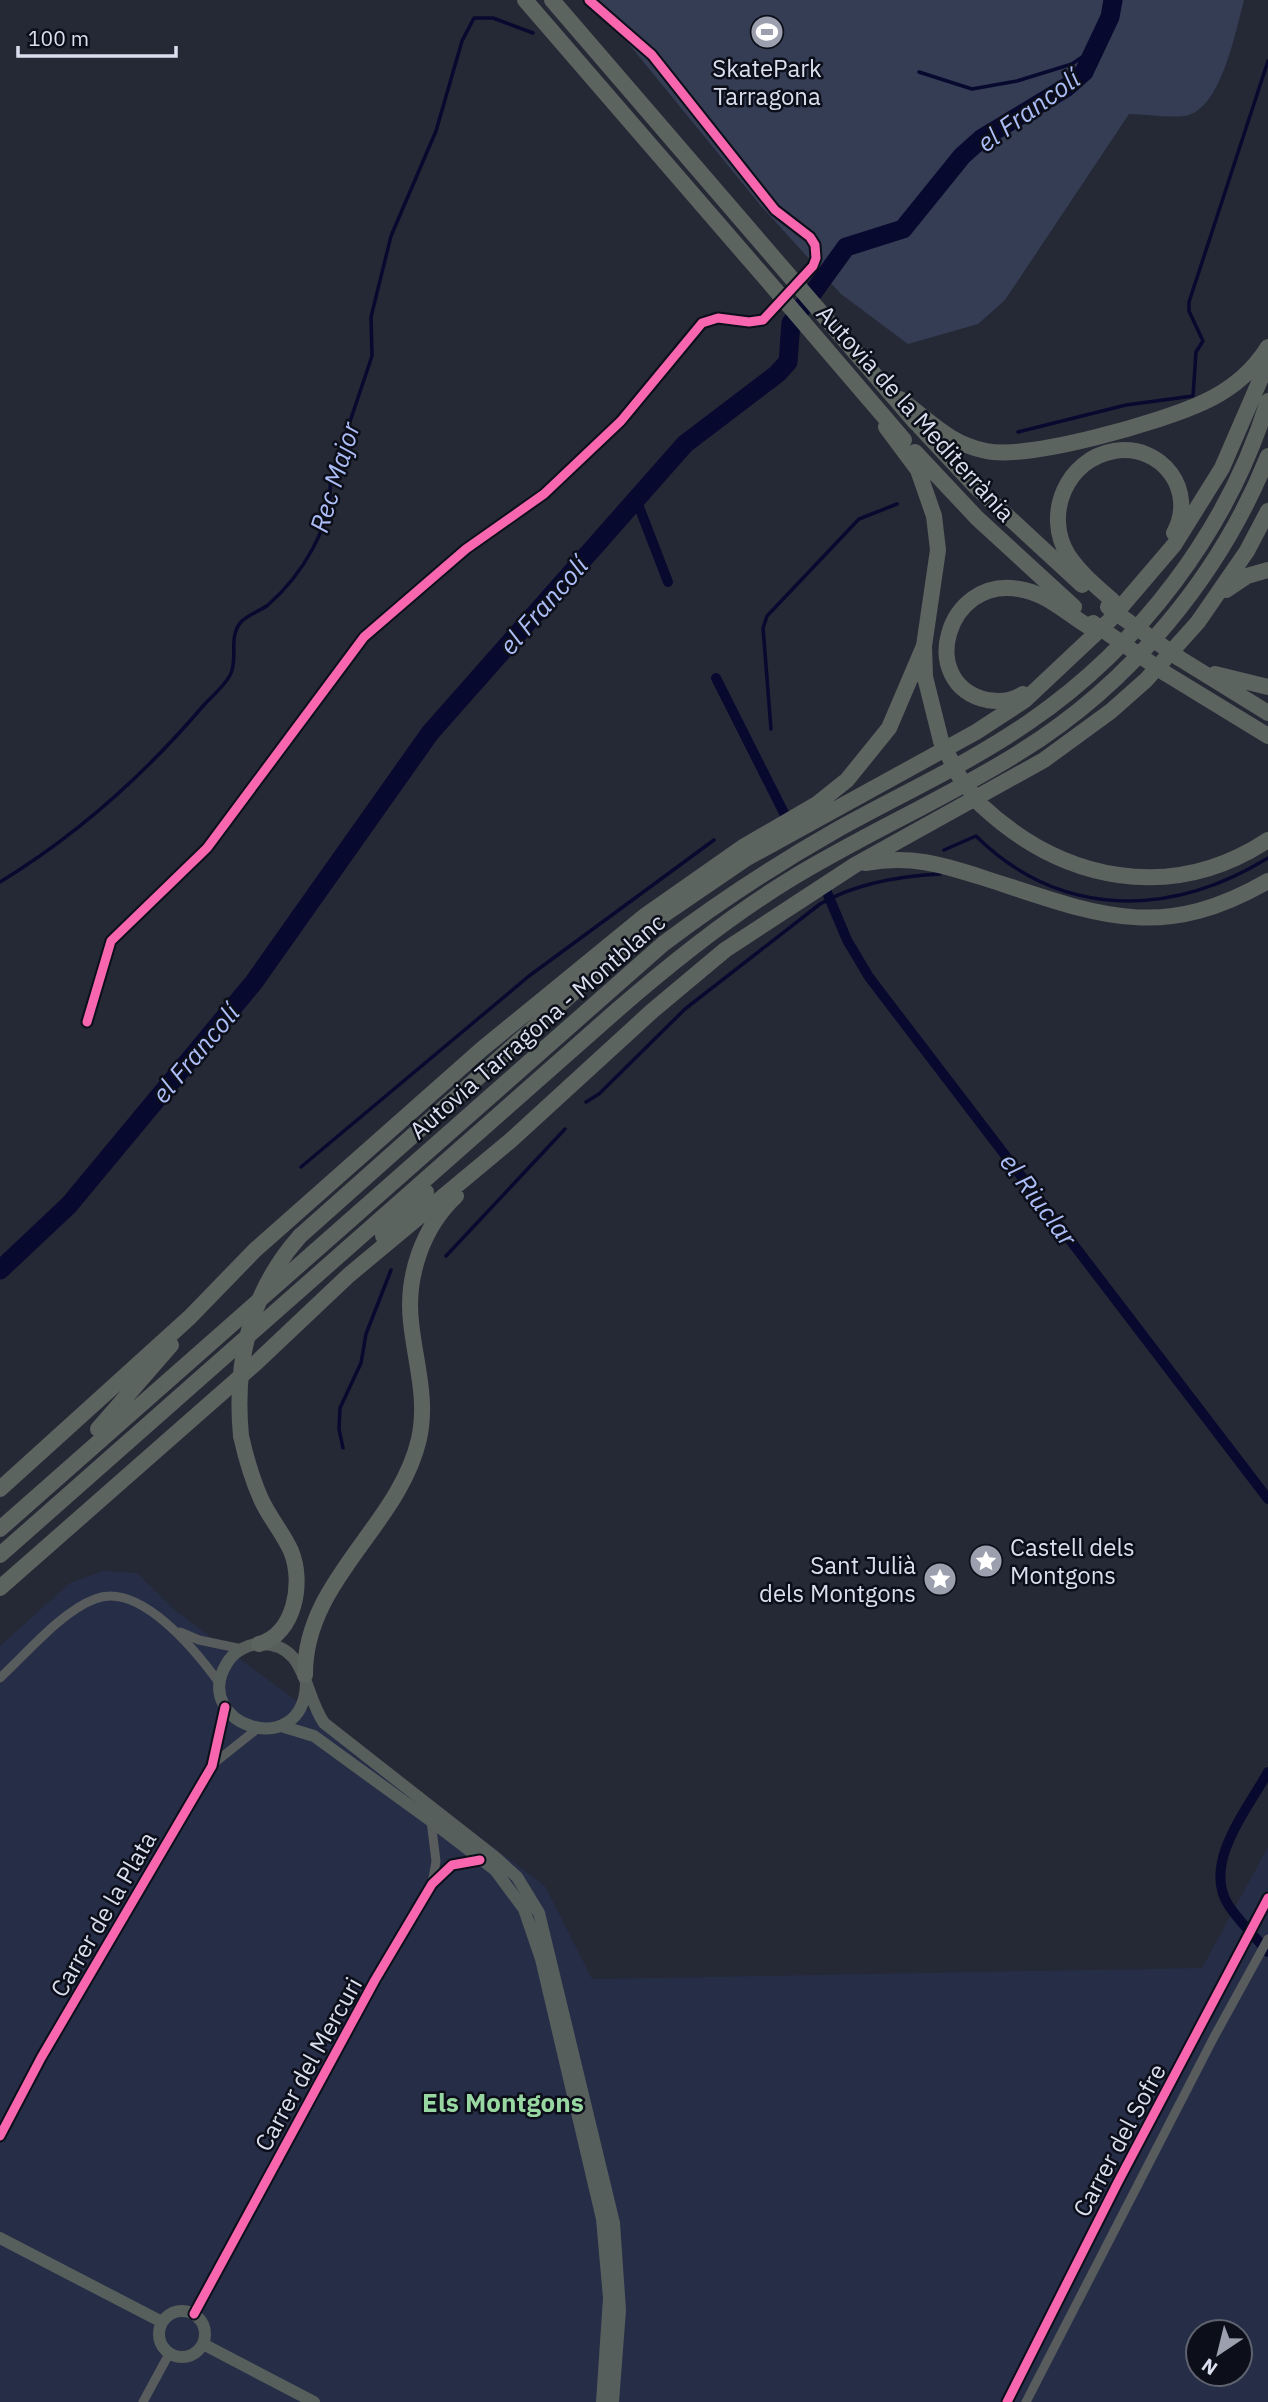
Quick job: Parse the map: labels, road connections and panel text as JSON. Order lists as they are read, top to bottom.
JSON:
{
  "streets": {
    "highway": ["Autovia de la Mediterrània", "Autovia Tarragona - Montblanc"],
    "street": ["Carrer de la Plata", "Carrer del Mercuri", "Carrer del Sofre"]
  },
  "districts": ["Els Montgons"],
  "water": ["el Francolí", "Rec Major", "el Riuclar"],
  "places": {
    "sports": ["SkatePark Tarragona"],
    "place": ["Castell dels Montgons", "Sant Julià dels Montgons"]
  },
  "scale_bar": "100 m",
  "north": "bottom left"
}
